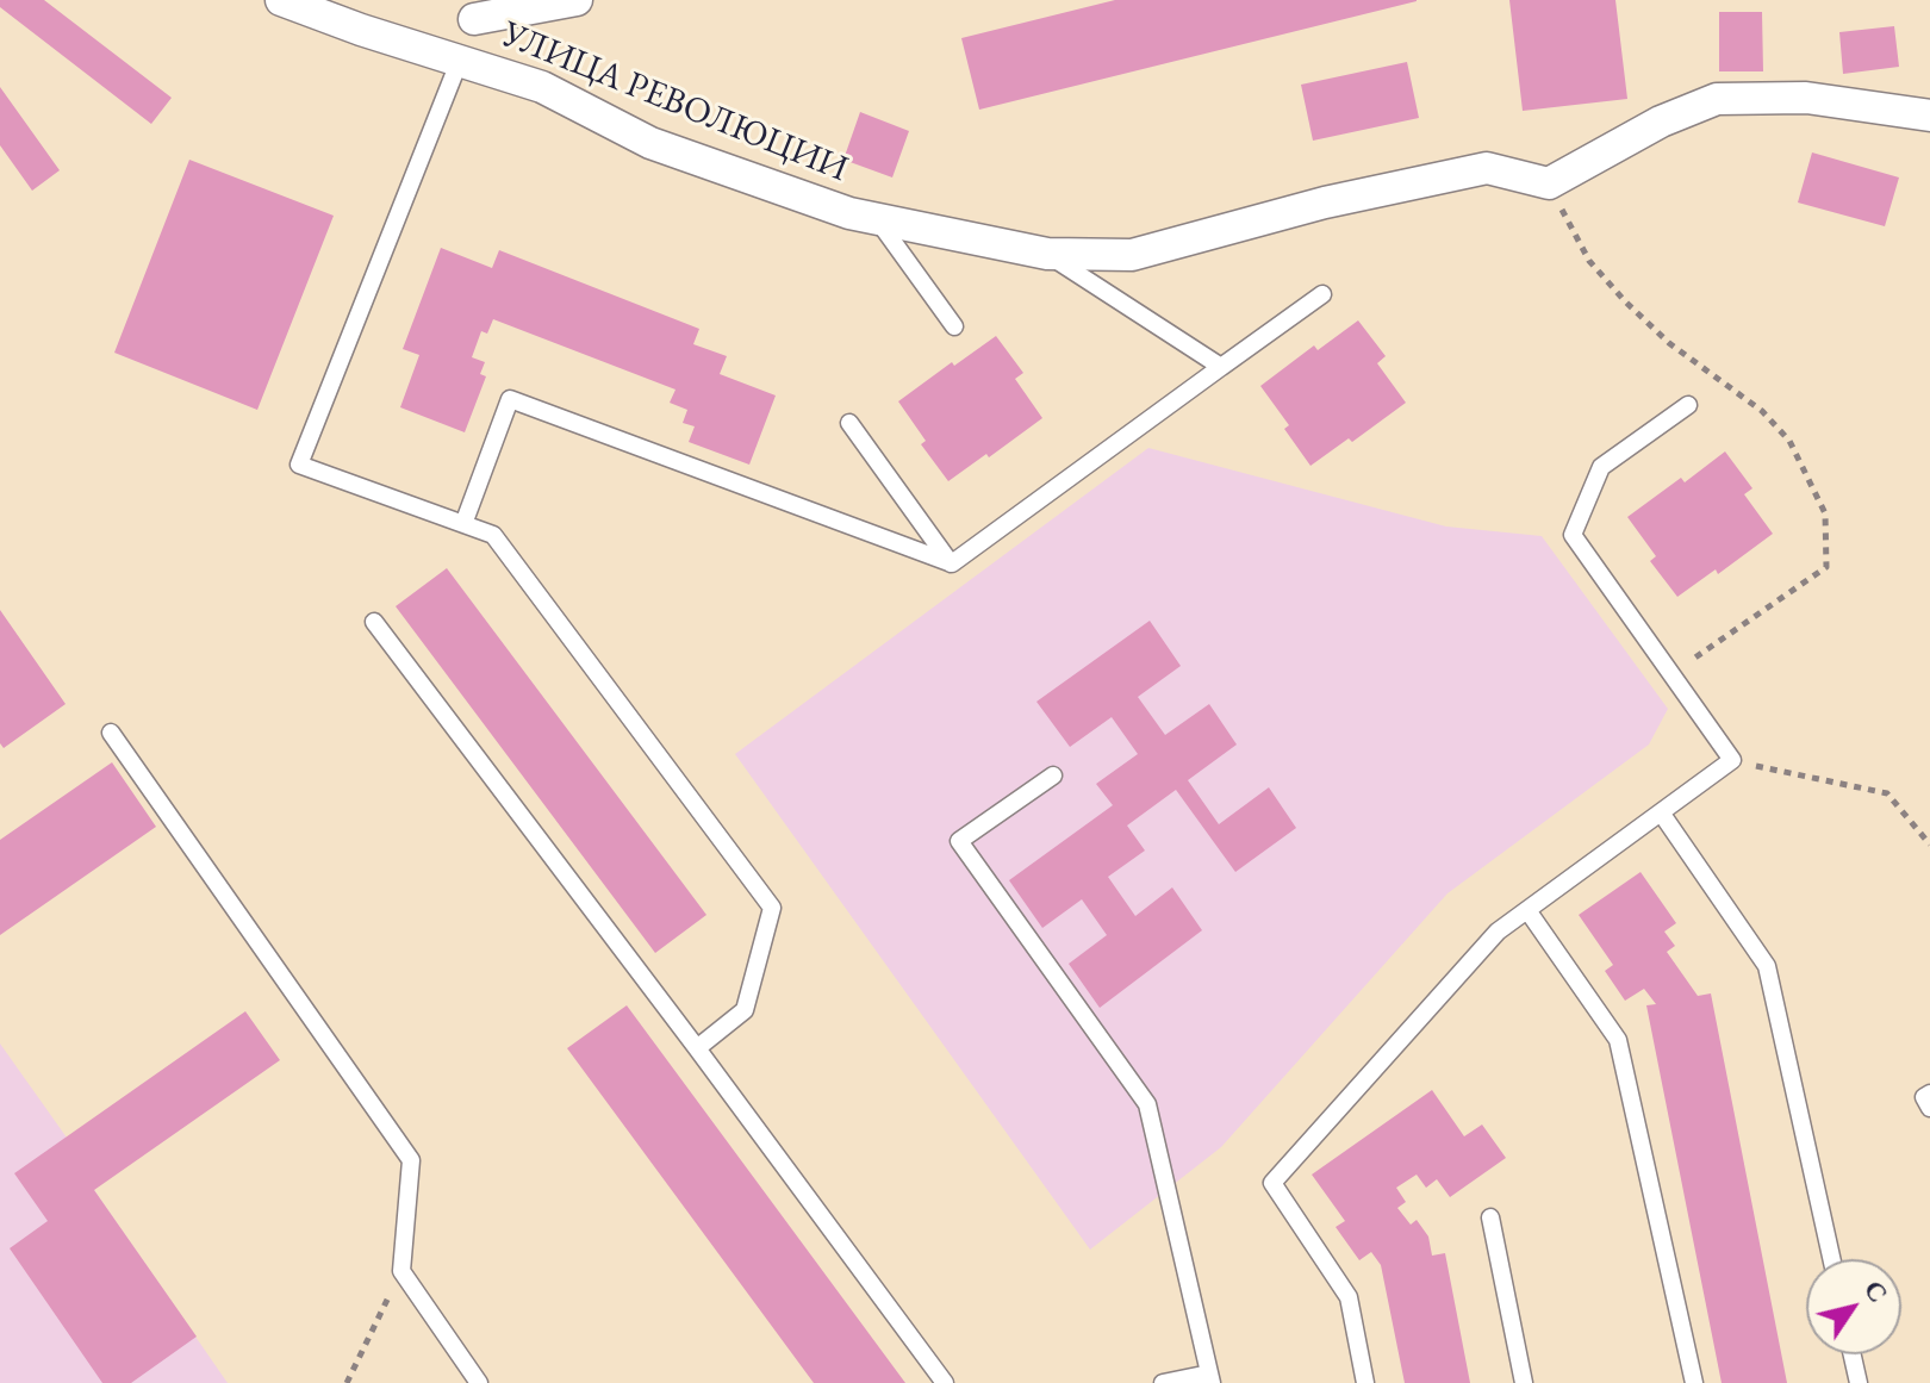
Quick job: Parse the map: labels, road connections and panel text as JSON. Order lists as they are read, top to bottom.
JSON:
{
  "streets": {
    "street": ["УЛИЦА РЕВОЛЮЦИИ"]
  },
  "north": "top right"
}
